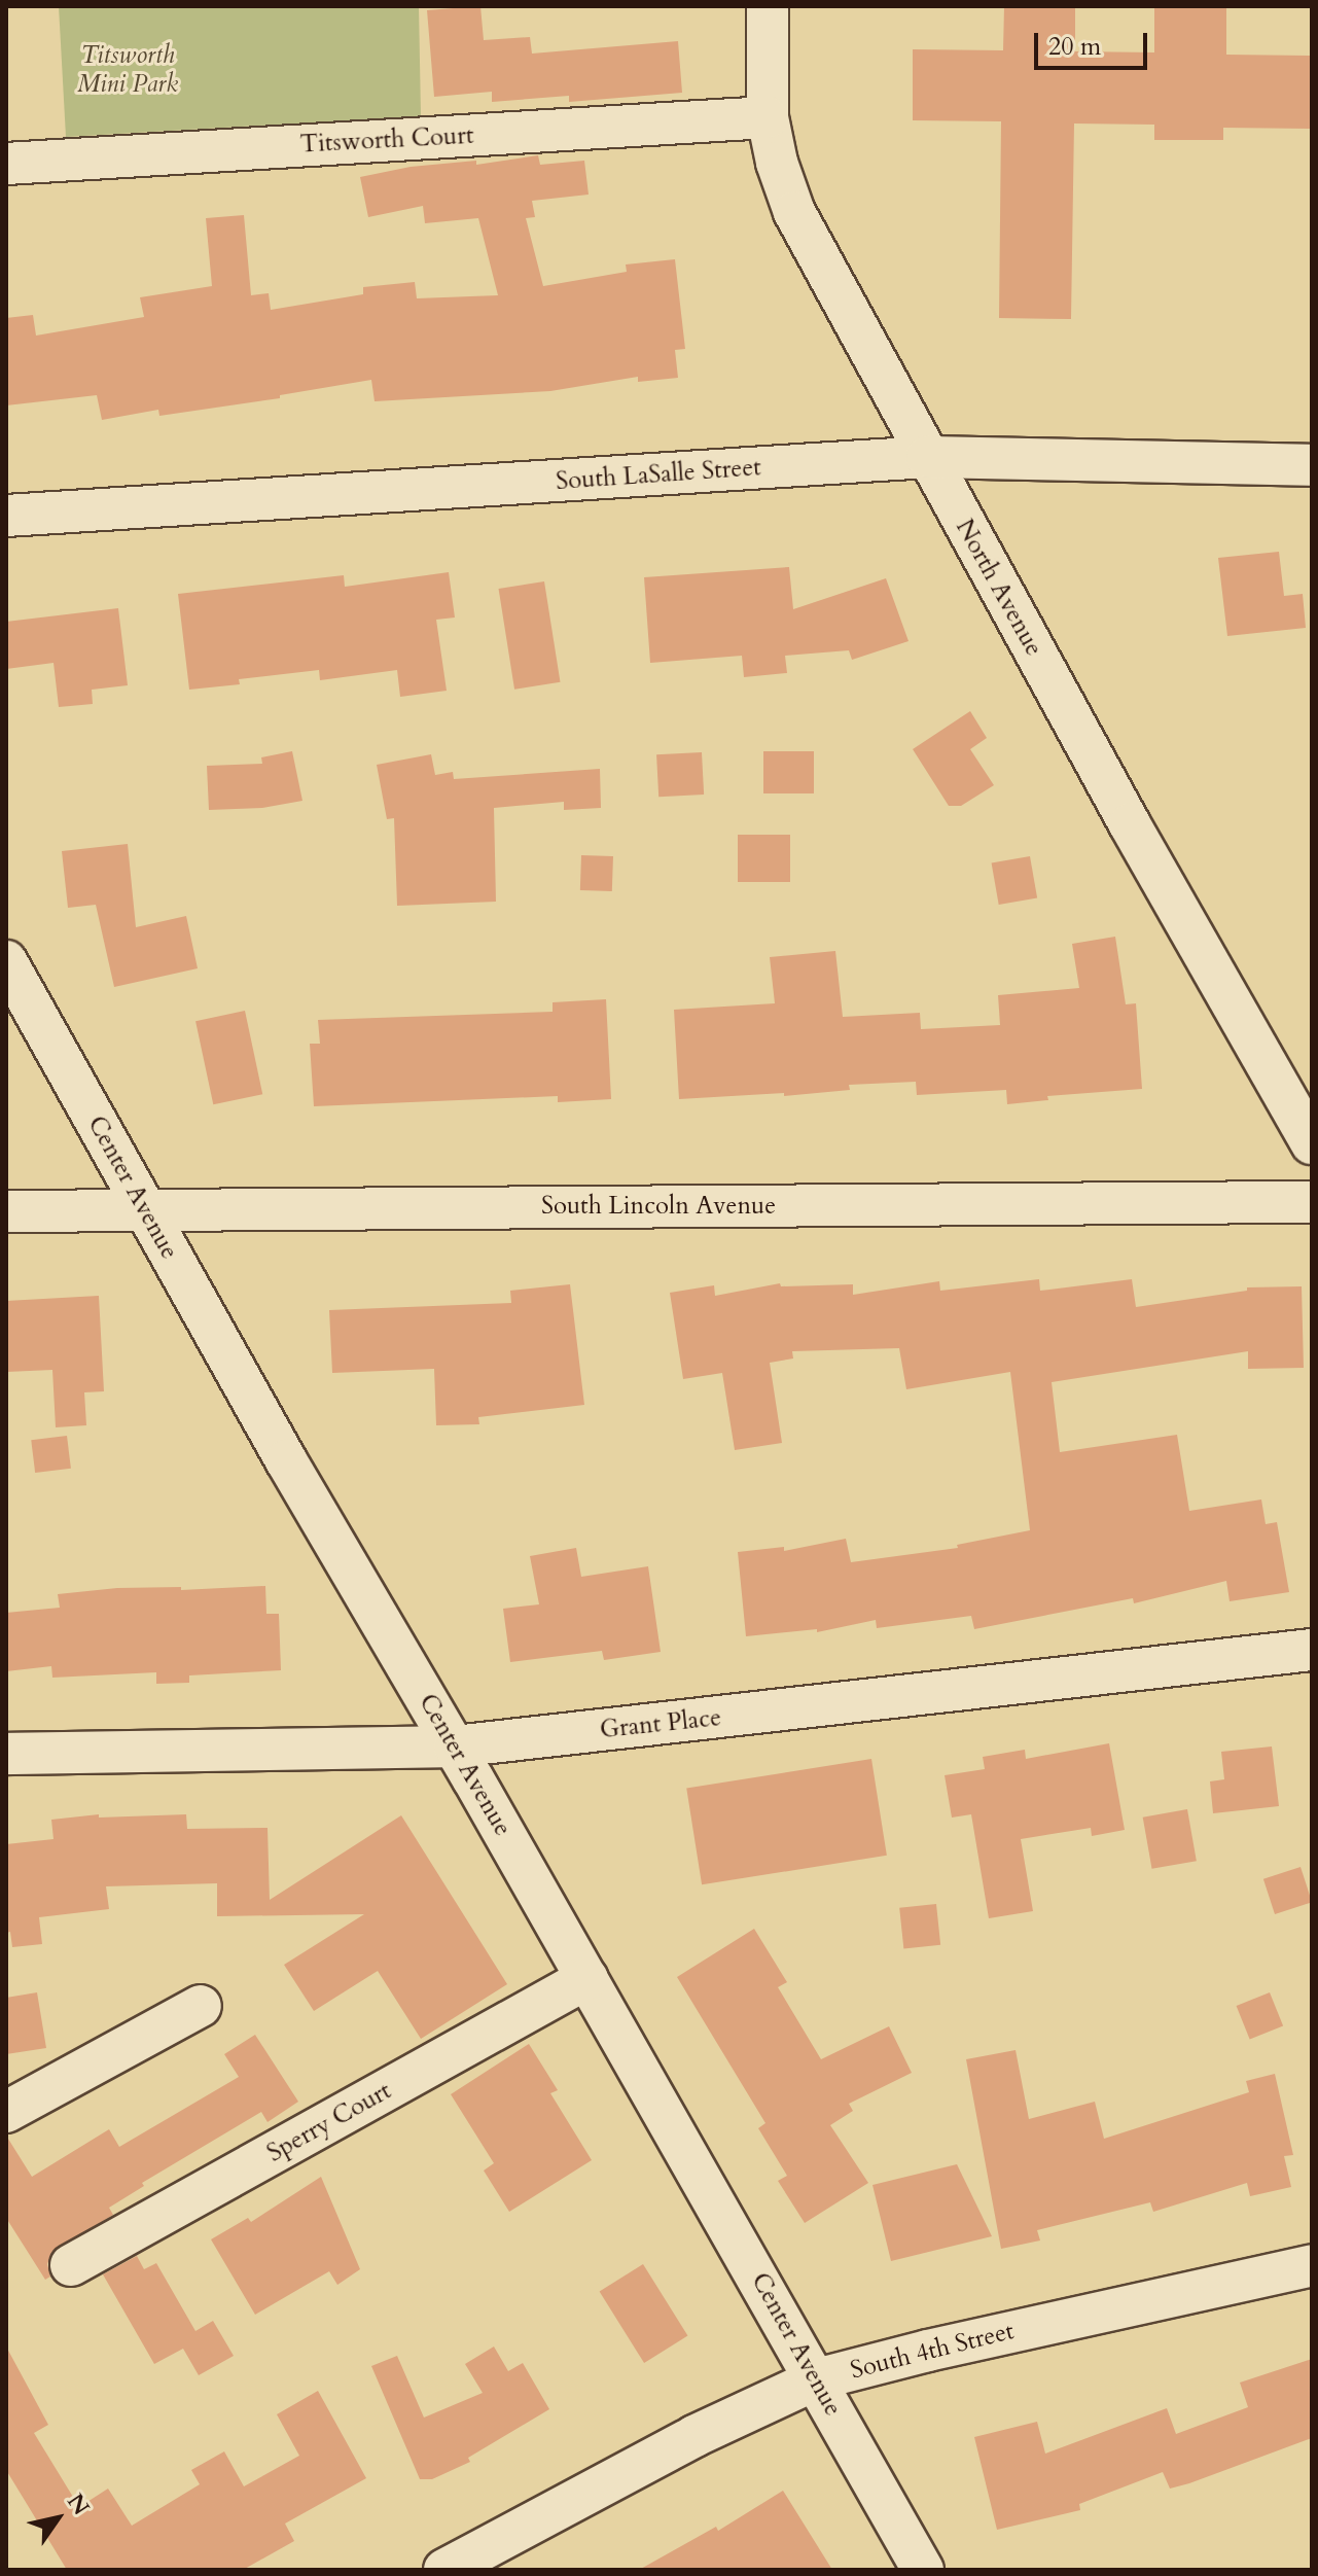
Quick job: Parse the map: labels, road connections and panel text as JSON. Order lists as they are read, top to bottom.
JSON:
{
  "streets": {
    "street": [
      "Titsworth Court",
      "South LaSalle Street",
      "North Avenue",
      "Center Avenue",
      "South Lincoln Avenue",
      "Grant Place",
      "Sperry Court",
      "South 4th Street"
    ]
  },
  "crossings": [
    ["Titsworth Court", "North Avenue"],
    ["South LaSalle Street", "North Avenue"],
    ["Center Avenue", "South Lincoln Avenue"],
    ["Center Avenue", "Grant Place"],
    ["Center Avenue", "Sperry Court"],
    ["Center Avenue", "South 4th Street"]
  ],
  "parks": ["Titsworth Mini Park"],
  "scale_bar": "20 m",
  "north": "top right"
}
